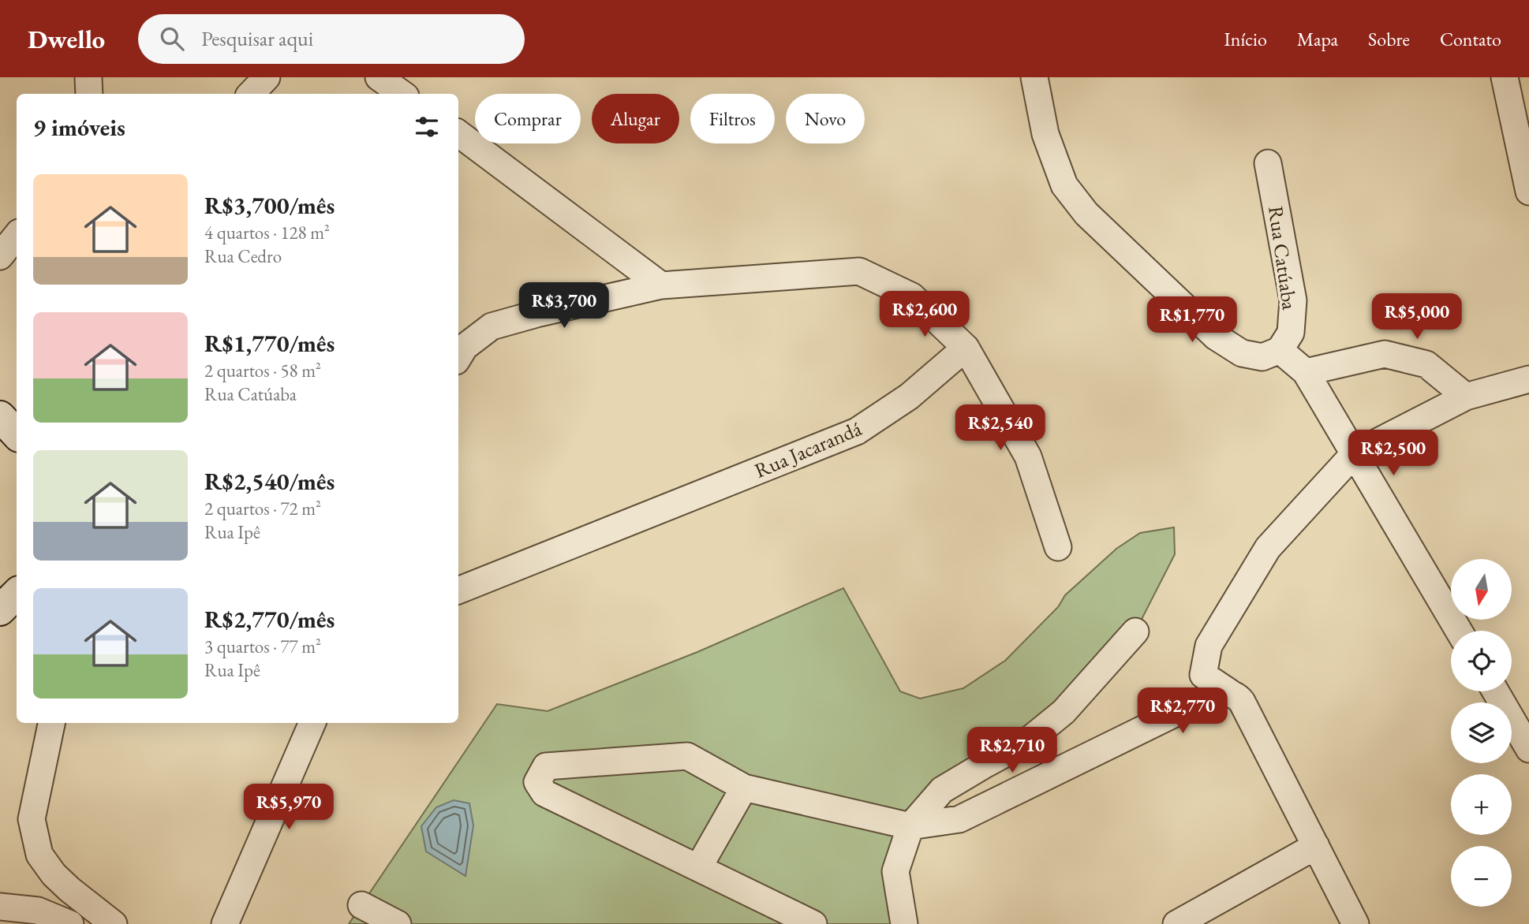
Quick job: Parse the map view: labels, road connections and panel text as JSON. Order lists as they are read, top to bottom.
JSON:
{
  "streets": {
    "street": ["Rua Catúaba", "Rua Jacarandá"]
  },
  "north": "bottom",
  "page": {
    "header": "Dwello",
    "search": "Pesquisar aqui",
    "nav": [
      "Início",
      "Mapa",
      "Sobre",
      "Contato"
    ],
    "chip": [
      "Comprar",
      "Alugar",
      "Filtros",
      "Novo"
    ],
    "heading": "9 imóveis",
    "list": [
      {
        "name": "R$3,700/mês",
        "note": "4 quartos · 128 m² · Rua Cedro"
      },
      {
        "name": "R$1,770/mês",
        "note": "2 quartos · 58 m² · Rua Catúaba"
      },
      {
        "name": "R$2,540/mês",
        "note": "2 quartos · 72 m² · Rua Ipê"
      },
      {
        "name": "R$2,770/mês",
        "note": "3 quartos · 77 m² · Rua Ipê"
      }
    ],
    "price": [
      "R$3,700",
      "R$2,600",
      "R$5,000",
      "R$1,770",
      "R$2,540",
      "R$2,500",
      "R$2,770",
      "R$2,710",
      "R$5,970"
    ],
    "map_buttons": ["+", "−"]
  }
}
